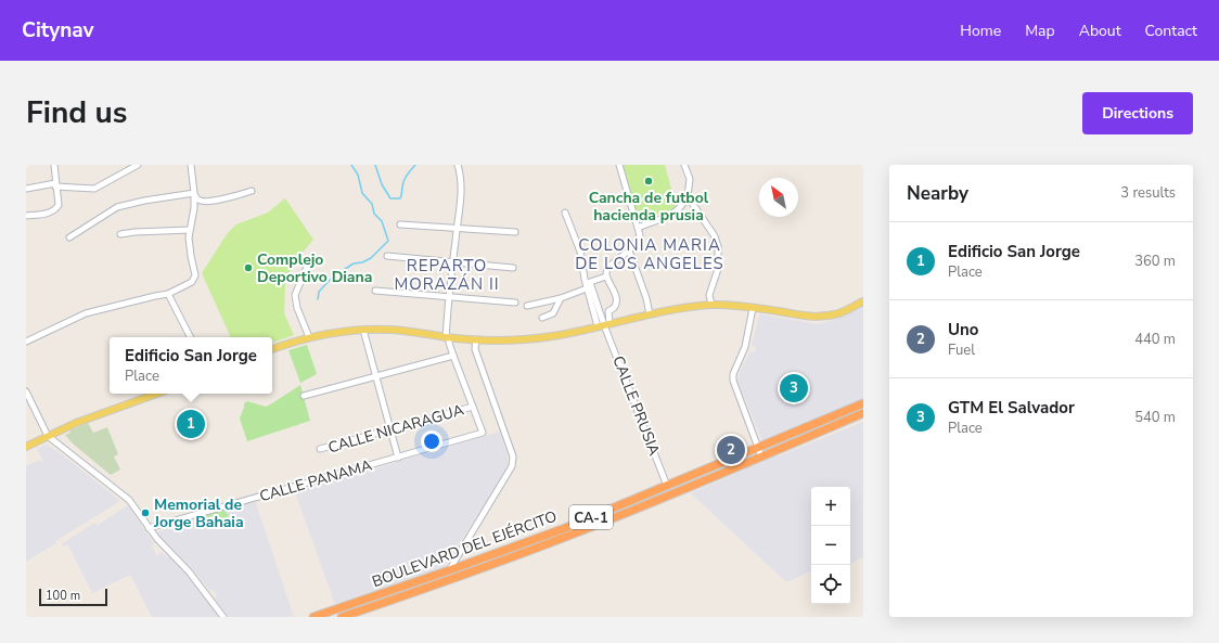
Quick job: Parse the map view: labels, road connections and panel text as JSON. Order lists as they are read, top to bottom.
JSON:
{
  "streets": {
    "highway": ["CA-1", "BOULEVARD DEL EJÉRCITO"],
    "street": ["CALLE PRUSIA", "CALLE NICARAGUA", "CALLE PANAMA"]
  },
  "crossings": [
    ["CALLE PRUSIA", "BOULEVARD DEL EJÉRCITO"],
    ["CALLE NICARAGUA", "CALLE PANAMA"]
  ],
  "districts": ["COLONIA MARIA DE LOS ANGELES", "REPARTO MORAZÁN II"],
  "places": ["Cancha de futbol hacienda prusia", "Complejo Deportivo Diana", "Memorial de Jorge Bahaia"],
  "scale_bar": "100 m",
  "north": "top left",
  "page": {
    "header": "Citynav",
    "nav": [
      "Home",
      "Map",
      "About",
      "Contact"
    ],
    "title": "Find us",
    "buttons": "Directions",
    "heading": ["Nearby", "3 results"],
    "list": [
      {
        "mark": "1",
        "name": "Edificio San Jorge",
        "note": "Place",
        "value": "360 m"
      },
      {
        "mark": "2",
        "name": "Uno",
        "note": "Fuel",
        "value": "440 m"
      },
      {
        "mark": "3",
        "name": "GTM El Salvador",
        "note": "Place",
        "value": "540 m"
      }
    ],
    "popup": ["Edificio San Jorge", "Place"],
    "pins": ["3", "1", "2"],
    "map_buttons": ["+", "−"],
    "scale": "100 m"
  }
}
